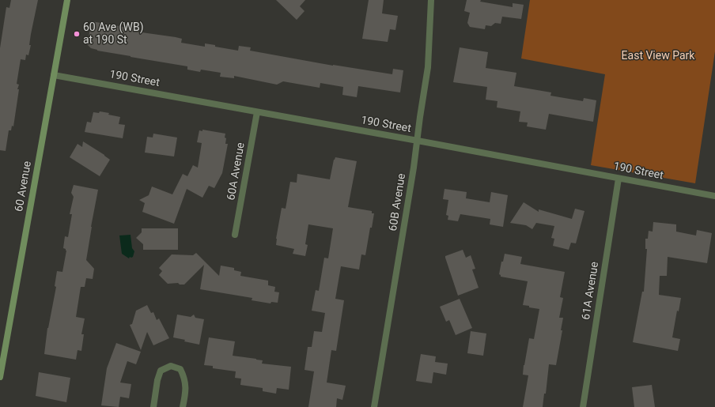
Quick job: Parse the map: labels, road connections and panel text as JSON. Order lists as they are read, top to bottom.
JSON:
{
  "streets": {
    "street": [
      "190 Street",
      "60A Avenue",
      "60 Avenue",
      "60B Avenue",
      "61A Avenue"
    ]
  },
  "crossings": [
    ["190 Street", "60A Avenue"],
    ["190 Street", "60 Avenue"],
    ["190 Street", "60B Avenue"],
    ["190 Street", "61A Avenue"]
  ],
  "parks": ["East View Park"],
  "places": ["60 Ave (WB) at 190 St"]
}
